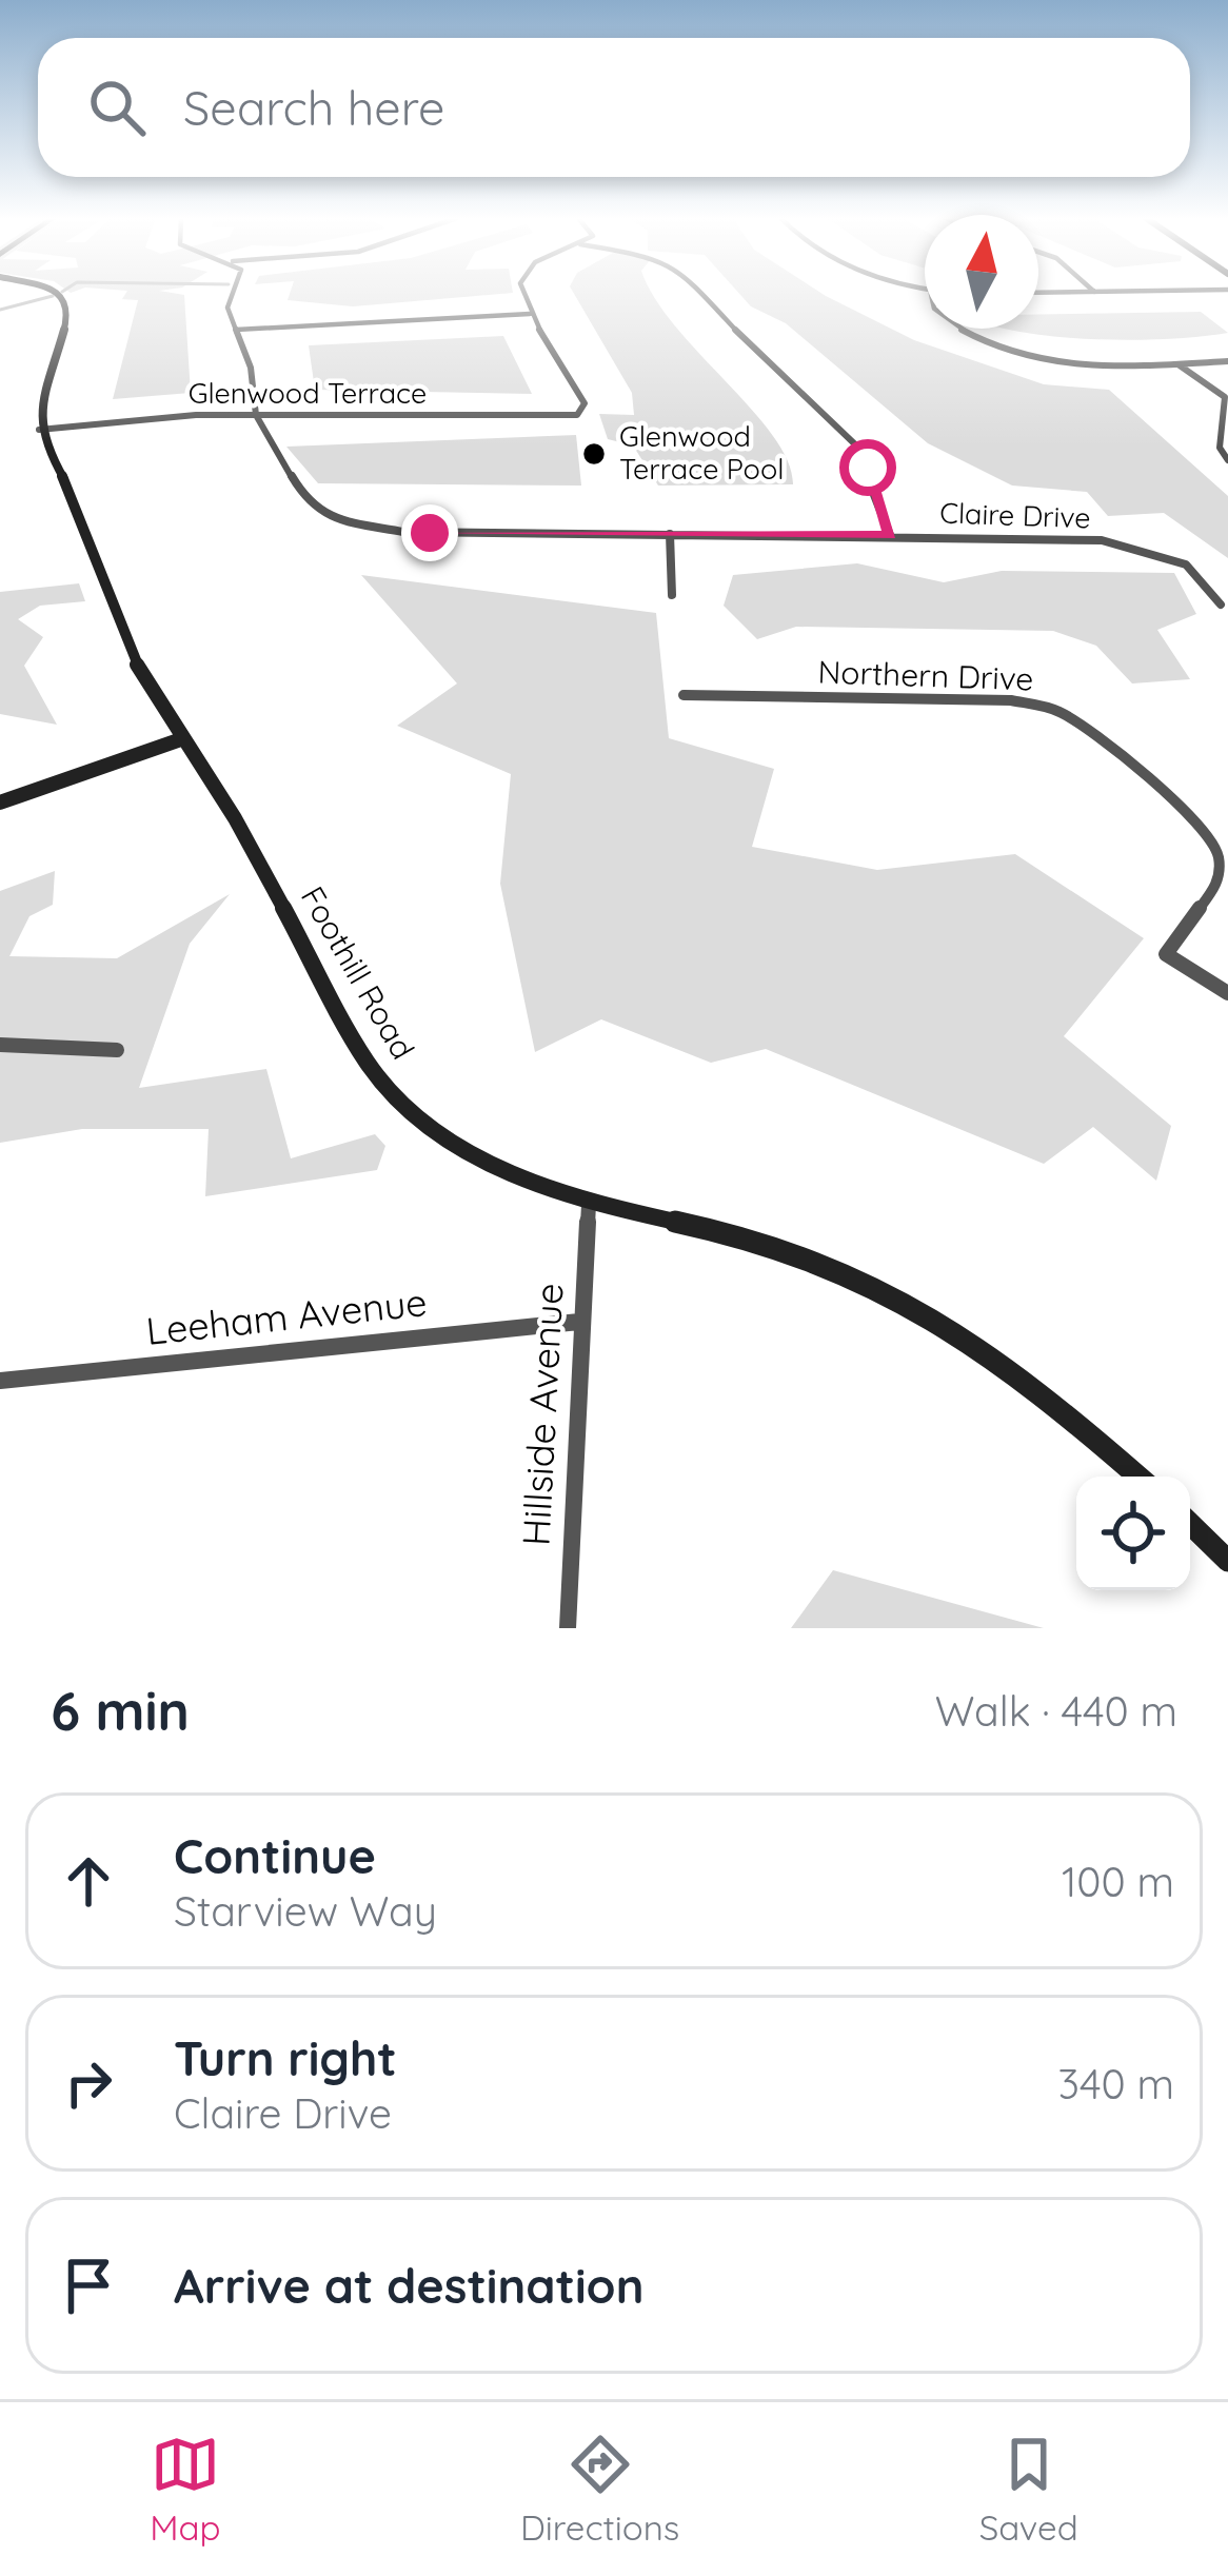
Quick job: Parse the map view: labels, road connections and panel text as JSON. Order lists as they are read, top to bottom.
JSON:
{
  "streets": {
    "street": [
      "Glenwood Terrace",
      "Claire Drive",
      "Northern Drive",
      "Foothill Road",
      "Leeham Avenue",
      "Hillside Avenue"
    ]
  },
  "crossings": [
    ["Glenwood Terrace", "Claire Drive"],
    ["Glenwood Terrace", "Foothill Road"],
    ["Foothill Road", "Hillside Avenue"],
    ["Leeham Avenue", "Hillside Avenue"]
  ],
  "places": ["Glenwood Terrace Pool"],
  "north": "top",
  "page": {
    "search": "Search here",
    "heading": ["6 min", "Walk · 440 m"],
    "list": [
      ["Continue", "Starview Way", "100 m"],
      ["Turn right", "Claire Drive", "340 m"],
      "Arrive at destination"
    ],
    "nav": ["Map", "Directions", "Saved"]
  }
}
